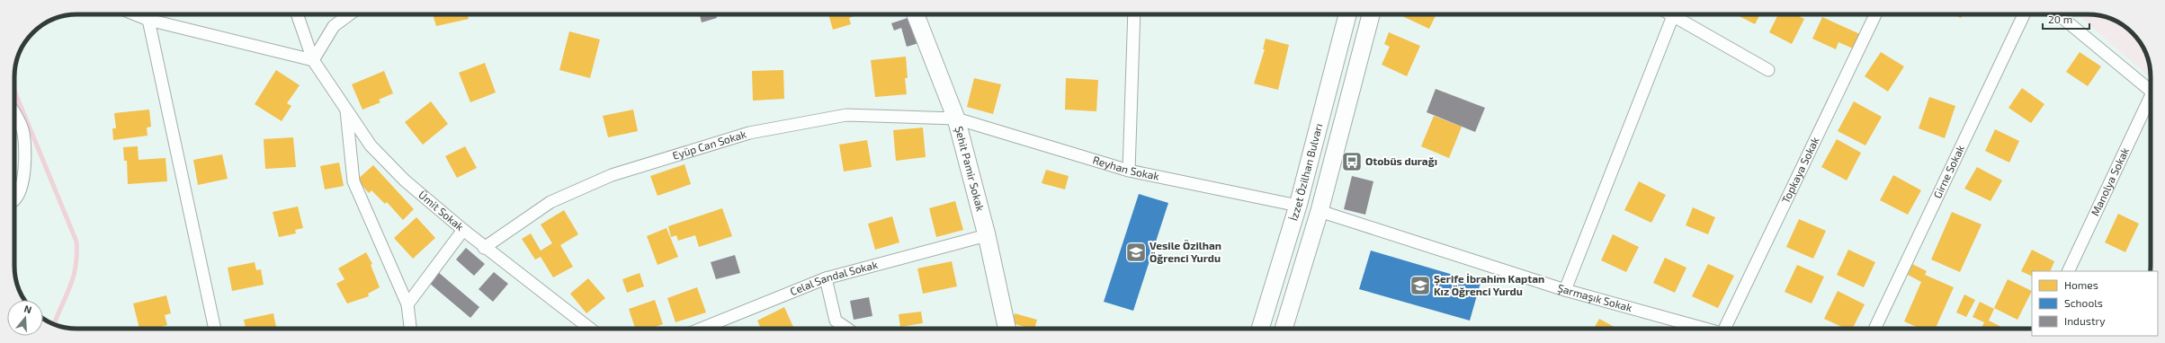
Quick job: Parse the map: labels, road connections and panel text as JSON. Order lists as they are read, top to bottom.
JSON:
{
  "streets": {
    "main road": ["Şehit Pamir Sokak", "İzzet Özilhan Bulvarı"],
    "street": [
      "Eyüp Can Sokak",
      "Reyhan Sokak",
      "Topkaya Sokak",
      "Girne Sokak",
      "Manolya Sokak",
      "Ümit Sokak",
      "Celal Sandal Sokak",
      "Şarmaşık Sokak"
    ]
  },
  "crossings": [
    ["Eyüp Can Sokak", "Reyhan Sokak"],
    ["Eyüp Can Sokak", "Şehit Pamir Sokak"],
    ["Eyüp Can Sokak", "Ümit Sokak"],
    ["Reyhan Sokak", "Şehit Pamir Sokak"],
    ["Reyhan Sokak", "İzzet Özilhan Bulvarı"],
    ["Şehit Pamir Sokak", "Celal Sandal Sokak"],
    ["İzzet Özilhan Bulvarı", "Şarmaşık Sokak"]
  ],
  "places": {
    "bus stop": ["Otobüs durağı"],
    "school or university": ["Vesile Özilhan Öğrenci Yurdu", "Şerife İbrahim Kaptan Kız Öğrenci Yurdu"]
  },
  "legend": ["Homes", "Schools", "Industry"],
  "scale_bar": "20 m",
  "north": "top"
}
